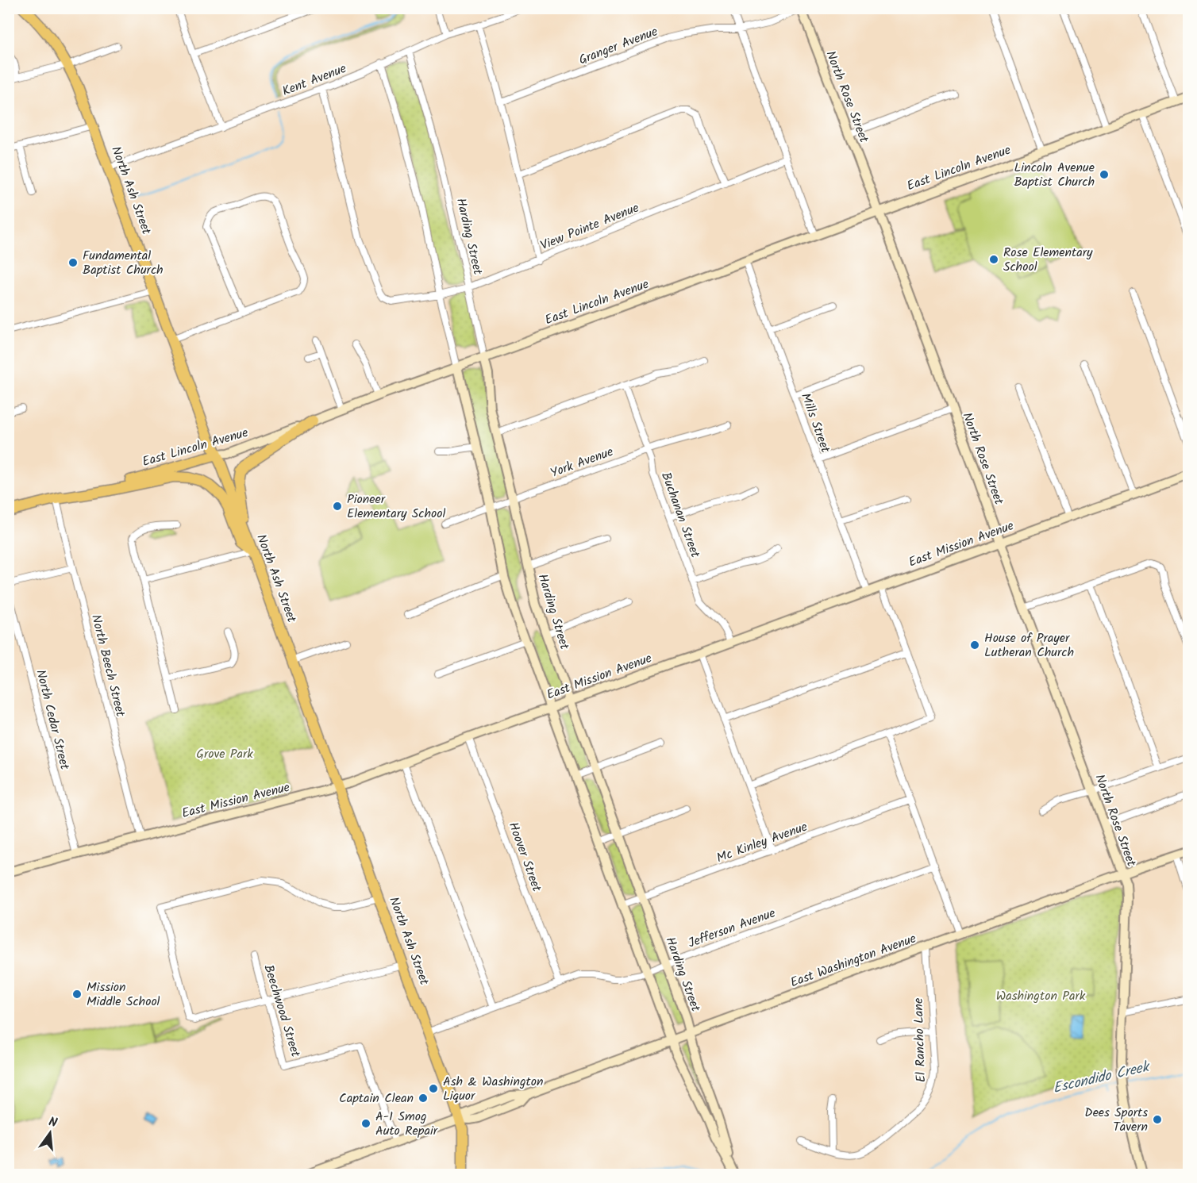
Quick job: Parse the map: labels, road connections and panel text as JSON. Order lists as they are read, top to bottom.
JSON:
{
  "streets": {
    "main road": [
      "North Rose Street",
      "East Lincoln Avenue",
      "North Ash Street",
      "Harding Street",
      "East Mission Avenue",
      "East Washington Avenue"
    ],
    "street": [
      "Granger Avenue",
      "Kent Avenue",
      "View Pointe Avenue",
      "Mills Street",
      "York Avenue",
      "Buchanan Street",
      "North Beech Street",
      "North Cedar Street",
      "Mc Kinley Avenue",
      "Hoover Street",
      "Jefferson Avenue",
      "Beechwood Street",
      "El Rancho Lane"
    ]
  },
  "crossings": [
    ["Granger Avenue", "North Rose Street"],
    ["Kent Avenue", "North Ash Street"],
    ["Kent Avenue", "View Pointe Avenue"],
    ["Kent Avenue", "Harding Street"],
    ["North Rose Street", "East Lincoln Avenue"],
    ["North Rose Street", "East Mission Avenue"],
    ["North Rose Street", "East Washington Avenue"],
    ["East Lincoln Avenue", "North Ash Street"],
    ["East Lincoln Avenue", "Harding Street"],
    ["East Lincoln Avenue", "Mills Street"],
    ["East Lincoln Avenue", "North Beech Street"],
    ["North Ash Street", "East Mission Avenue"],
    ["North Ash Street", "Jefferson Avenue"],
    ["North Ash Street", "East Washington Avenue"],
    ["View Pointe Avenue", "Harding Street"],
    ["Harding Street", "York Avenue"],
    ["Harding Street", "East Mission Avenue"],
    ["Harding Street", "Mc Kinley Avenue"],
    ["Harding Street", "Jefferson Avenue"],
    ["Harding Street", "East Washington Avenue"],
    ["Mills Street", "East Mission Avenue"],
    ["York Avenue", "Buchanan Street"],
    ["Buchanan Street", "East Mission Avenue"],
    ["East Mission Avenue", "North Beech Street"],
    ["East Mission Avenue", "North Cedar Street"],
    ["East Mission Avenue", "Hoover Street"],
    ["Hoover Street", "Jefferson Avenue"],
    ["East Washington Avenue", "Beechwood Street"],
    ["East Washington Avenue", "El Rancho Lane"]
  ],
  "water": ["Escondido Creek"],
  "parks": ["Grove Park", "Washington Park"],
  "places": [
    "Lincoln Avenue Baptist Church",
    "Rose Elementary School",
    "Fundamental Baptist Church",
    "Pioneer Elementary School",
    "House of Prayer Lutheran Church",
    "Mission Middle School",
    "Ash & Washington Liquor",
    "Captain Clean",
    "Dees Sports Tavern",
    "A-1 Smog Auto Repair"
  ],
  "north": "top"
}
